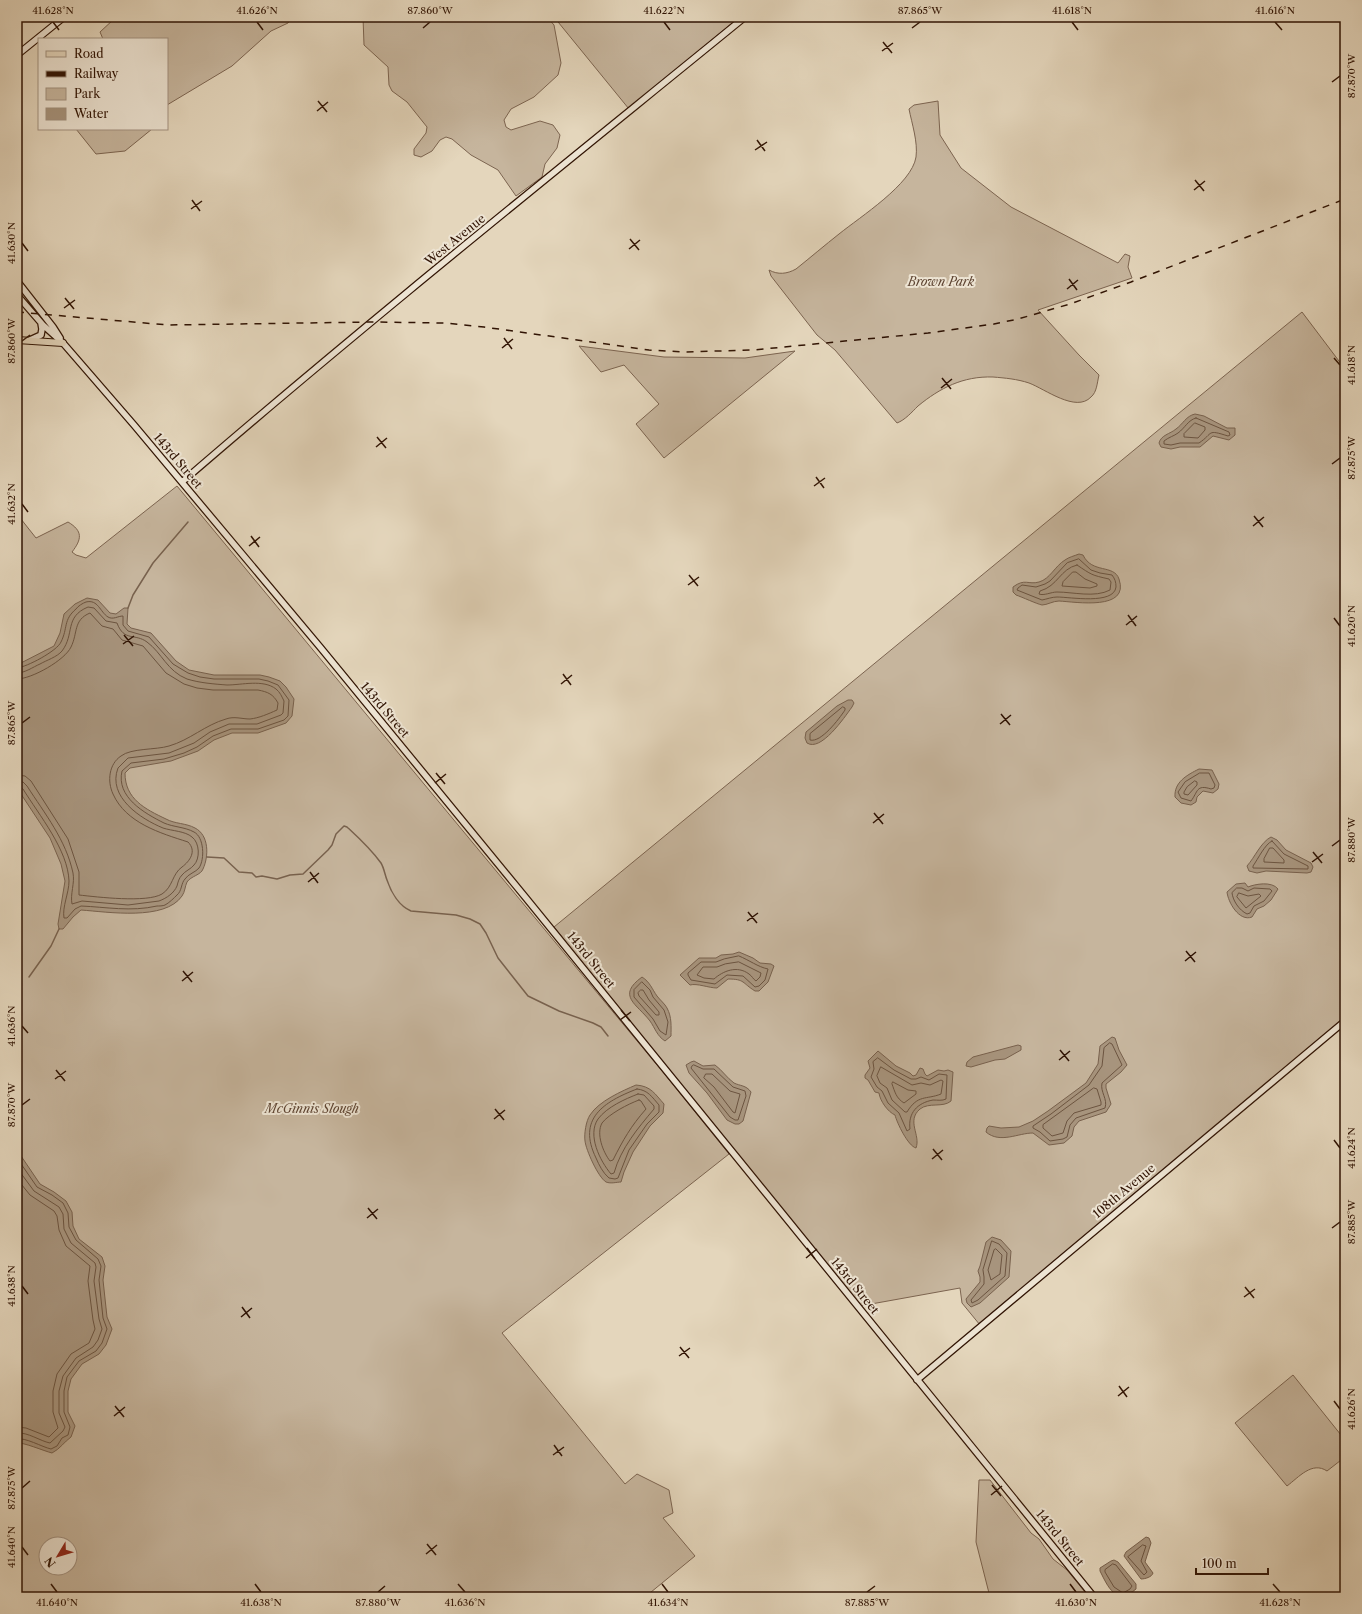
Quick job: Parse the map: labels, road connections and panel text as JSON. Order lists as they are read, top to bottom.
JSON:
{
  "streets": {
    "main road": ["West Avenue", "143rd Street", "108th Avenue"]
  },
  "crossings": [
    ["West Avenue", "143rd Street"],
    ["143rd Street", "108th Avenue"]
  ],
  "parks": ["Brown Park", "McGinnis Slough"],
  "legend": [
    "Road",
    "Railway",
    "Park",
    "Water"
  ],
  "scale_bar": "100 m",
  "north": "bottom left",
  "coordinates": [
    "41.628°N",
    "41.626°N",
    "87.860°W",
    "41.622°N",
    "87.865°W",
    "41.618°N",
    "41.616°N",
    "87.870°W",
    "41.630°N",
    "87.875°W",
    "41.632°N",
    "41.620°N",
    "87.880°W",
    "41.636°N",
    "41.624°N",
    "87.885°W",
    "41.638°N",
    "41.640°N",
    "41.634°N"
  ]
}
